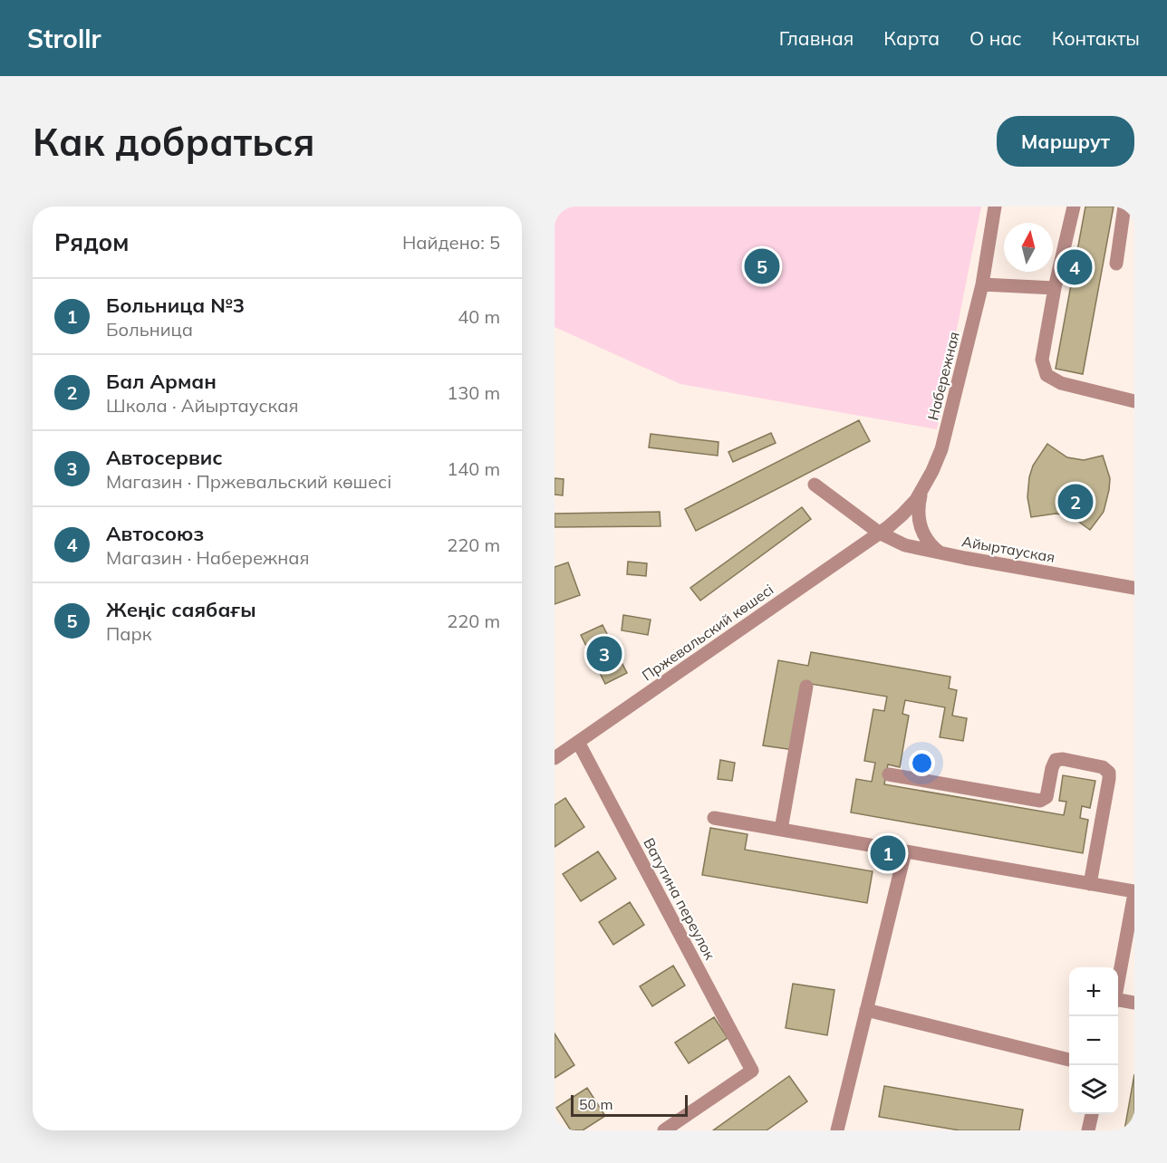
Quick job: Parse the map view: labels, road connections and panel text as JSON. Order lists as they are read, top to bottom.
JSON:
{
  "streets": {
    "street": [
      "Набережная",
      "Айыртауская",
      "Пржевальский көшесі",
      "Ватутина переулок"
    ]
  },
  "crossings": [
    ["Набережная", "Айыртауская"],
    ["Набережная", "Пржевальский көшесі"],
    ["Айыртауская", "Пржевальский көшесі"],
    ["Пржевальский көшесі", "Ватутина переулок"]
  ],
  "scale_bar": "50 m",
  "north": "top",
  "page": {
    "header": "Strollr",
    "nav": [
      "Главная",
      "Карта",
      "О нас",
      "Контакты"
    ],
    "buttons": "Маршрут",
    "title": "Как добраться",
    "heading": ["Рядом", "Найдено: 5"],
    "pins": [
      "5",
      "4",
      "2",
      "3",
      "1"
    ],
    "list": [
      {
        "mark": "1",
        "name": "Больница №3",
        "note": "Больница",
        "value": "40 m"
      },
      {
        "mark": "2",
        "name": "Бал Арман",
        "note": "Школа · Айыртауская",
        "value": "130 m"
      },
      {
        "mark": "3",
        "name": "Автосервис",
        "note": "Магазин · Пржевальский көшесі",
        "value": "140 m"
      },
      {
        "mark": "4",
        "name": "Автосоюз",
        "note": "Магазин · Набережная",
        "value": "220 m"
      },
      {
        "mark": "5",
        "name": "Жеңіс саябағы",
        "note": "Парк",
        "value": "220 m"
      }
    ],
    "map_buttons": ["+", "−"],
    "scale": "50 m"
  }
}
